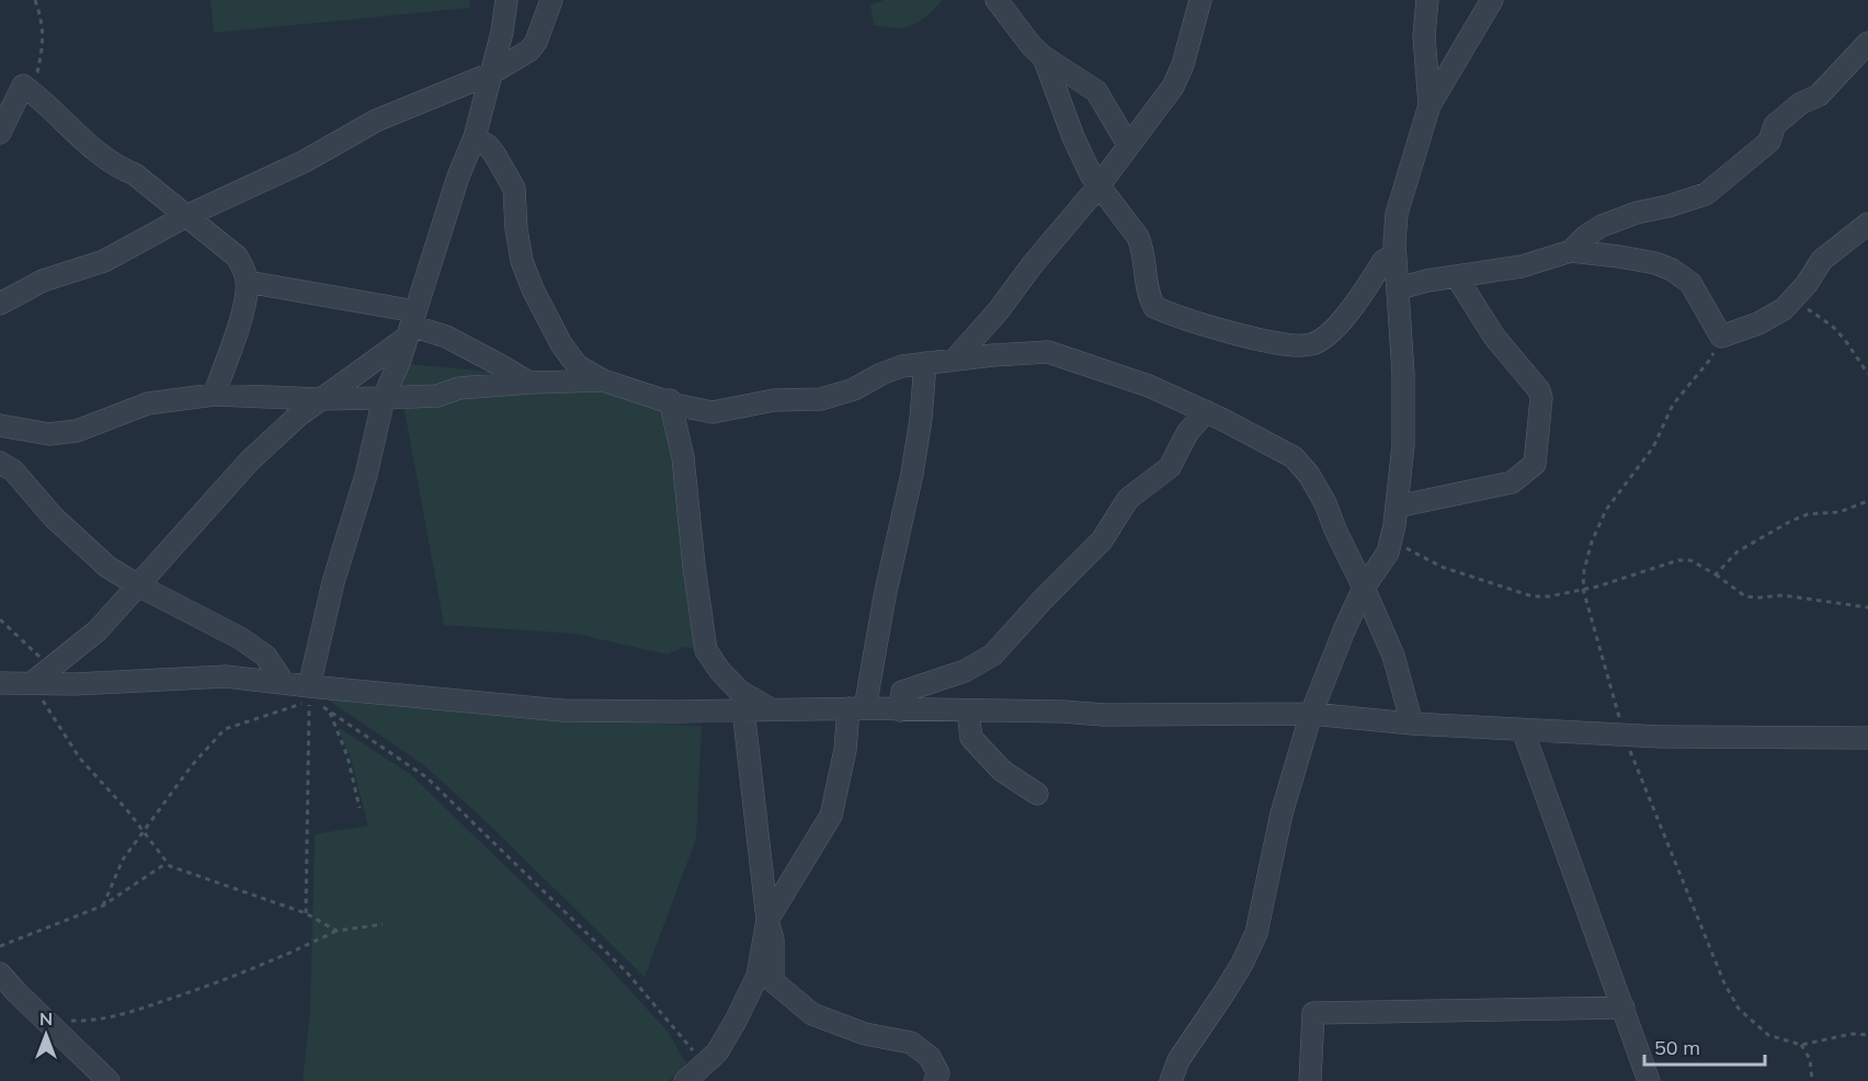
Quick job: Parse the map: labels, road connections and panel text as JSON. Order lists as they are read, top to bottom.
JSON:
{
  "scale_bar": "50 m",
  "north": "top"
}
